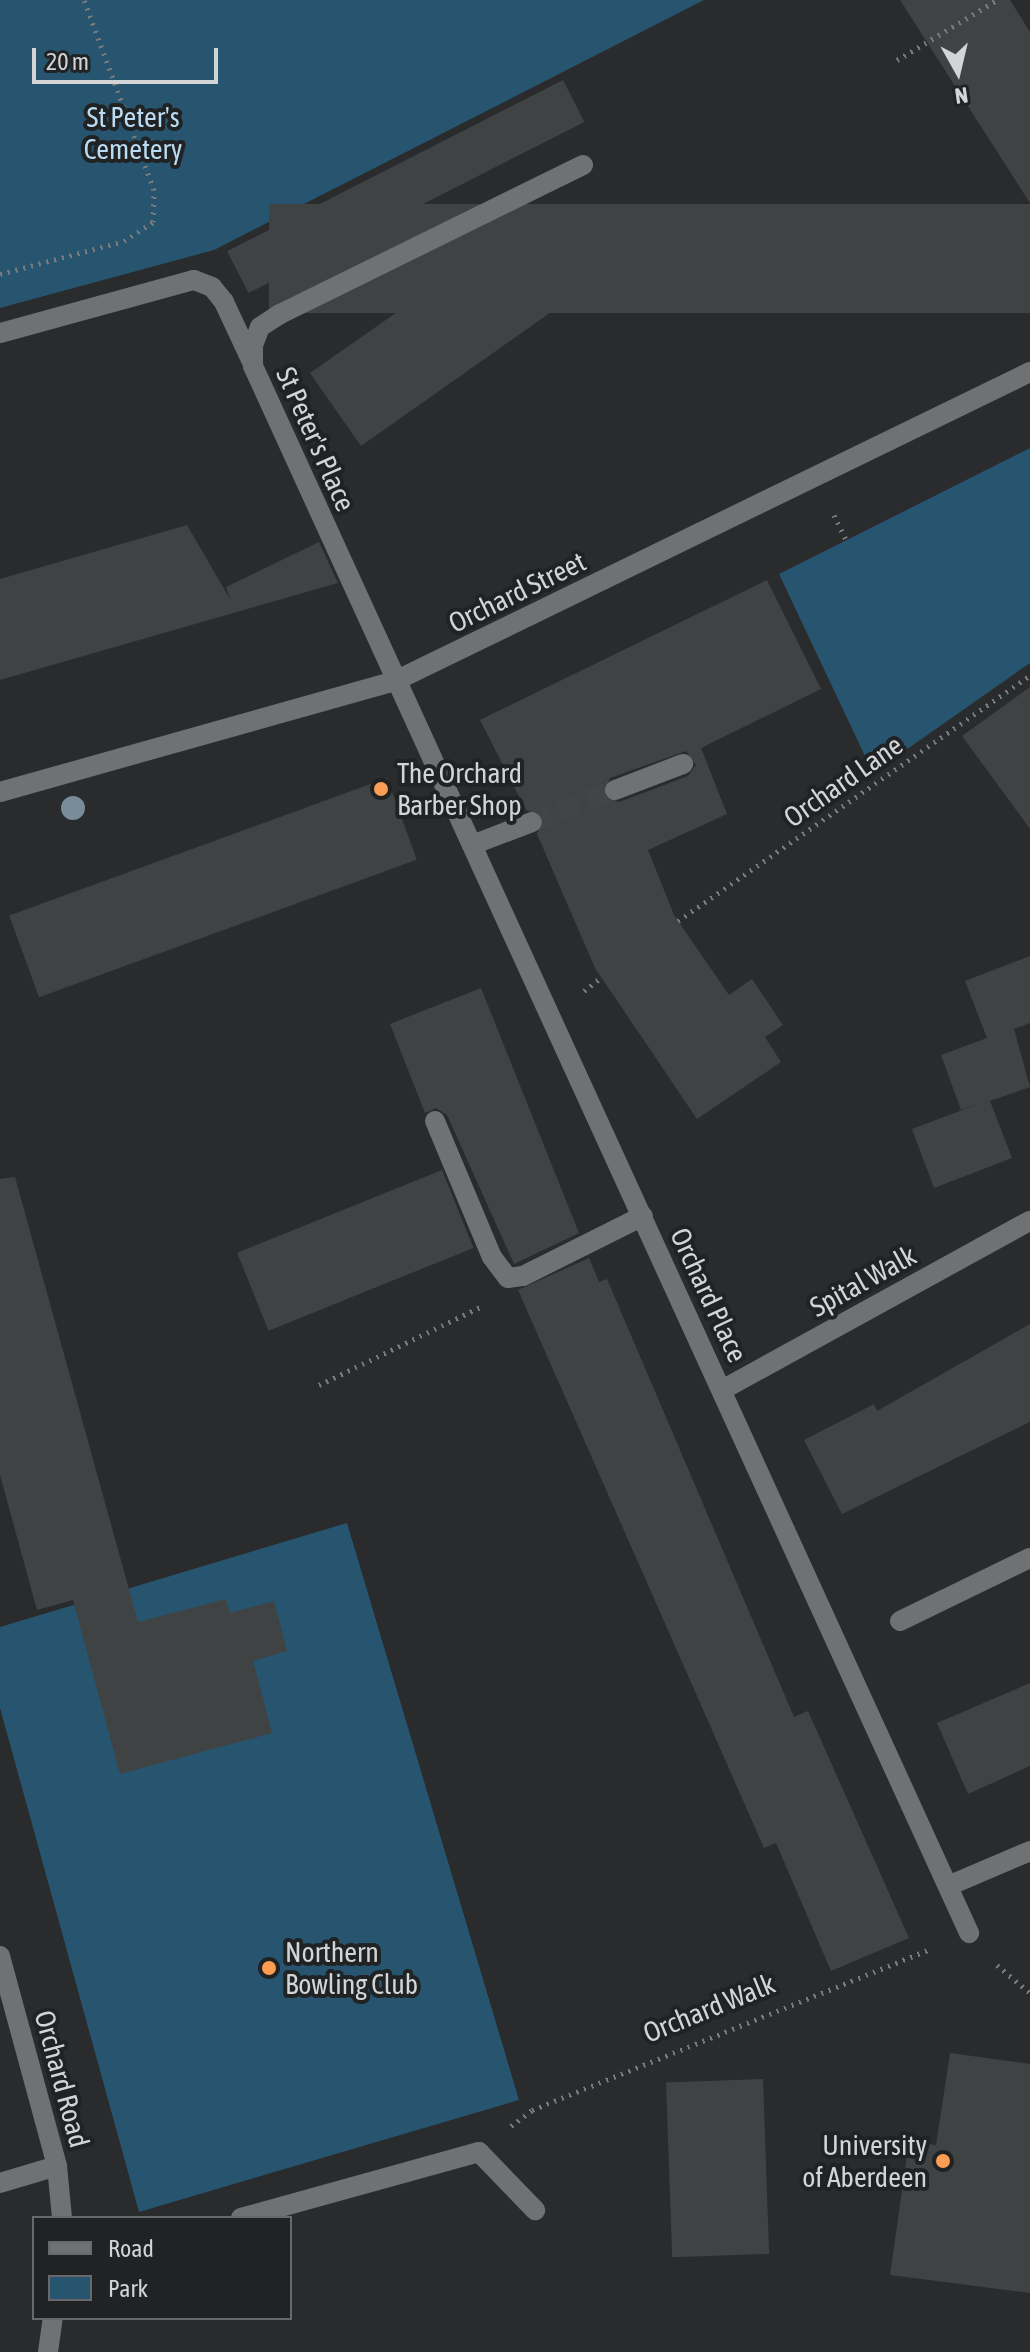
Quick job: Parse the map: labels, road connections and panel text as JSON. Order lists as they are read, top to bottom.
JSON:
{
  "streets": {
    "street": [
      "St Peter's Place",
      "Orchard Street",
      "Spital Walk",
      "Orchard Place",
      "Orchard Road"
    ],
    "path": ["Orchard Lane", "Orchard Walk"]
  },
  "crossings": [
    ["St Peter's Place", "Orchard Street"],
    ["St Peter's Place", "Orchard Place"],
    ["Orchard Street", "Orchard Place"],
    ["Spital Walk", "Orchard Place"],
    ["Orchard Place", "Orchard Walk"]
  ],
  "parks": ["St Peter's Cemetery"],
  "places": ["The Orchard Barber Shop", "Northern Bowling Club", "University of Aberdeen"],
  "legend": ["Road", "Park"],
  "scale_bar": "20 m",
  "north": "bottom"
}
